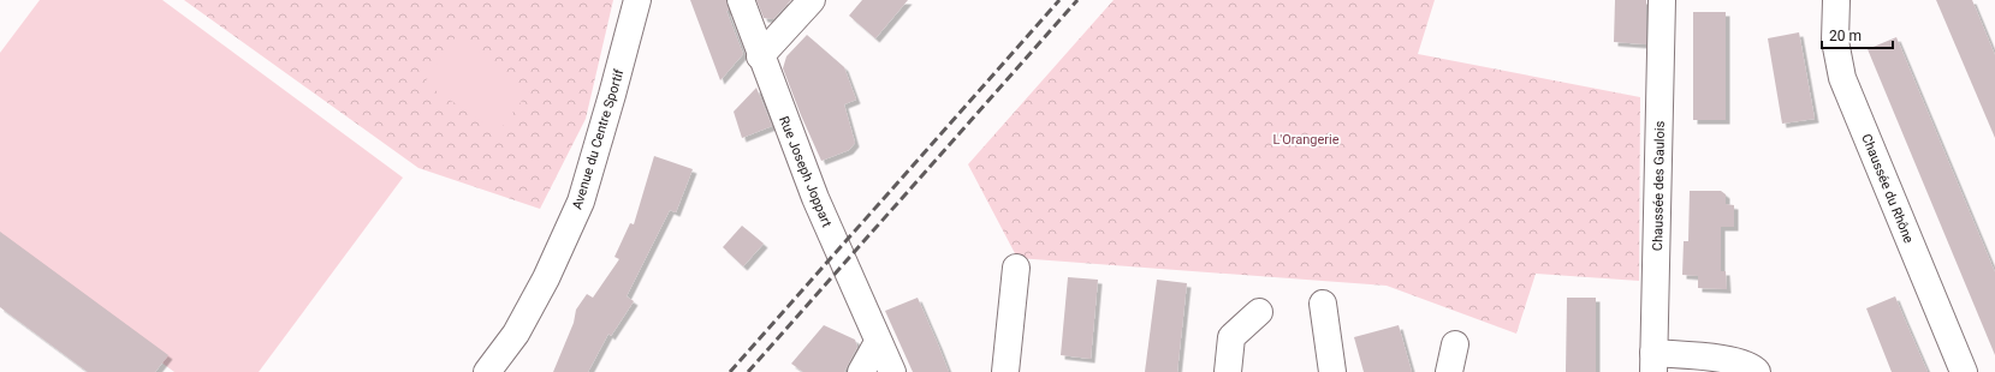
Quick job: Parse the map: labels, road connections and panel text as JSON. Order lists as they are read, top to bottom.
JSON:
{
  "streets": {
    "street": [
      "Avenue du Centre Sportif",
      "Rue Joseph Joppart",
      "Chaussée des Gaulois",
      "Chaussée du Rhône"
    ]
  },
  "parks": ["L'Orangerie"],
  "scale_bar": "20 m"
}
